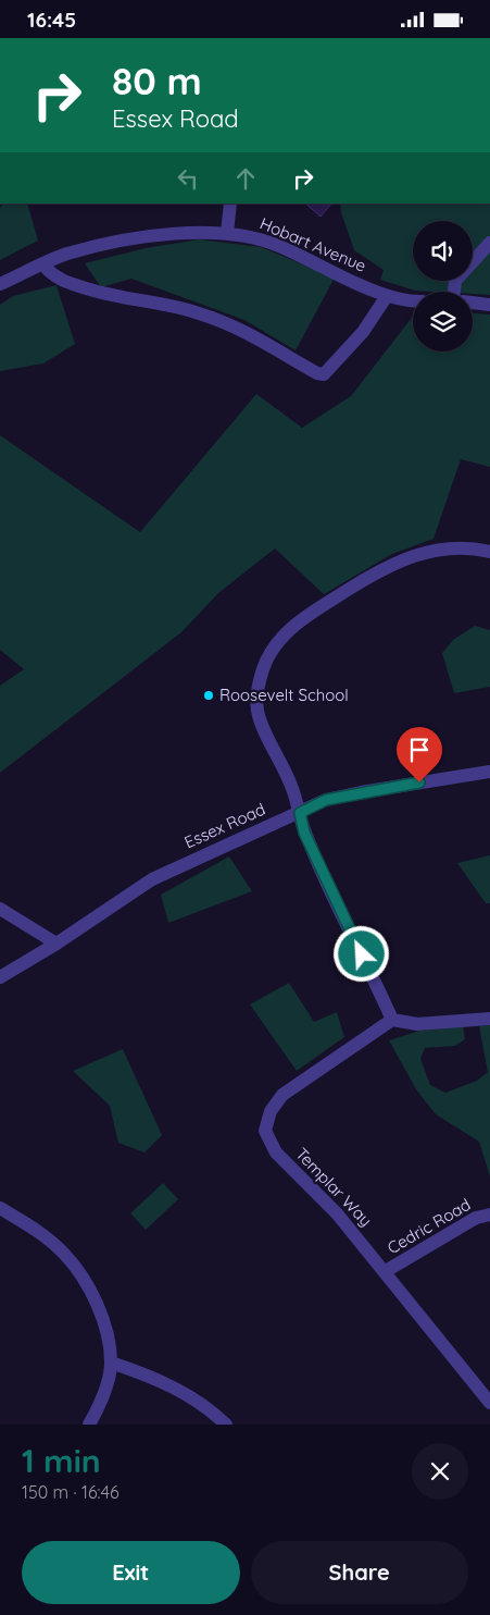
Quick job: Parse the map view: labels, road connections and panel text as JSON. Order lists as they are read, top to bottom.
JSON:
{
  "streets": {
    "street": [
      "Hobart Avenue",
      "Essex Road",
      "Templar Way",
      "Cedric Road"
    ]
  },
  "crossings": [
    ["Templar Way", "Cedric Road"]
  ],
  "places": ["Roosevelt School"],
  "page": {
    "status": "16:45",
    "turn": ["80 m", "Essex Road"],
    "heading": ["1 min", "150 m · 16:46"],
    "buttons": ["Exit", "Share"]
  }
}
